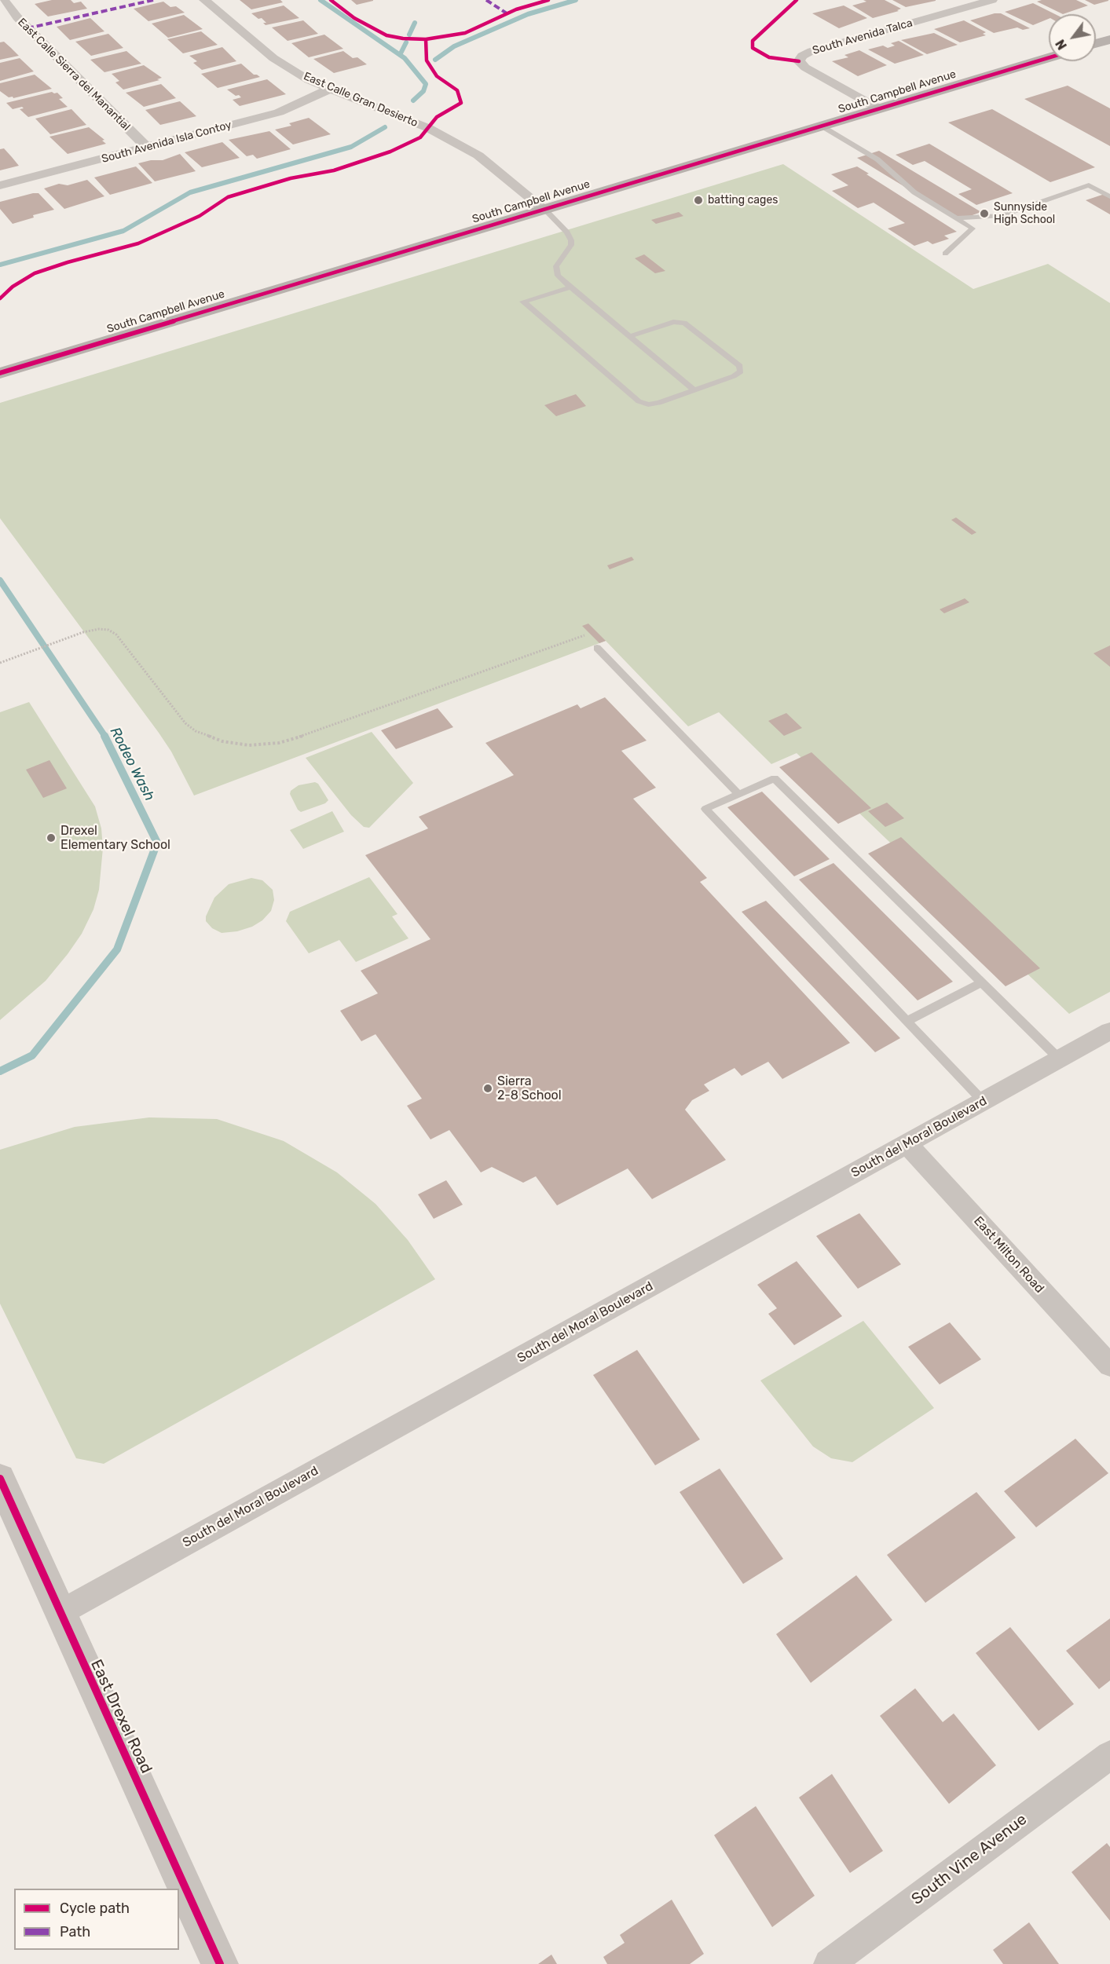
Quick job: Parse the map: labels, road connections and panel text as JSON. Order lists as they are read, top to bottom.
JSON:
{
  "streets": {
    "main road": ["South Campbell Avenue"],
    "street": [
      "South Avenida Talca",
      "East Calle Sierra del Manantial",
      "East Calle Gran Desierto",
      "South Avenida Isla Contoy",
      "South del Moral Boulevard",
      "East Milton Road",
      "East Drexel Road",
      "South Vine Avenue"
    ]
  },
  "crossings": [
    ["South Avenida Talca", "South Campbell Avenue"],
    ["East Calle Sierra del Manantial", "South Avenida Isla Contoy"],
    ["South Campbell Avenue", "East Calle Gran Desierto"],
    ["East Calle Gran Desierto", "South Avenida Isla Contoy"],
    ["South del Moral Boulevard", "East Milton Road"],
    ["South del Moral Boulevard", "East Drexel Road"]
  ],
  "water": ["Rodeo Wash"],
  "places": [
    "batting cages",
    "Sunnyside High School",
    "Drexel Elementary School",
    "Sierra 2-8 School"
  ],
  "legend": ["Cycle path", "Path"],
  "north": "bottom left"
}
